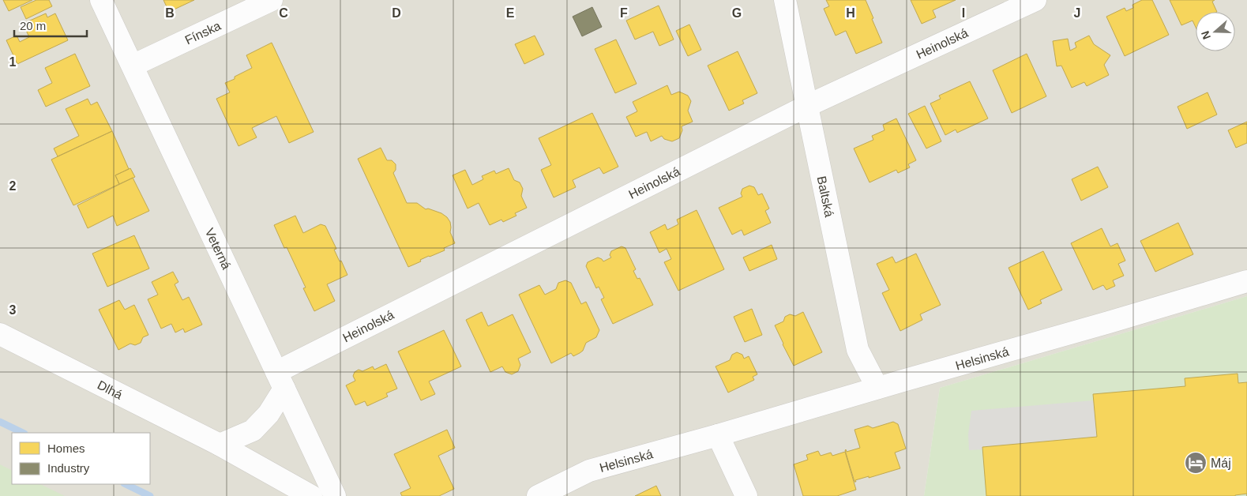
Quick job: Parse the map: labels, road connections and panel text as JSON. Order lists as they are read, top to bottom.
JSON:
{
  "streets": {
    "street": [
      "Fínska",
      "Heinolská",
      "Baltská",
      "Veterná",
      "Helsinská",
      "Dlhá"
    ]
  },
  "crossings": [
    ["Fínska", "Veterná"],
    ["Heinolská", "Baltská"],
    ["Heinolská", "Veterná"],
    ["Baltská", "Helsinská"]
  ],
  "places": {
    "hotel": ["Máj"]
  },
  "legend": ["Homes", "Industry"],
  "scale_bar": "20 m",
  "north": "left",
  "grid": {
    "columns": [
      "B",
      "C",
      "D",
      "E",
      "F",
      "G",
      "H",
      "I",
      "J"
    ],
    "rows": ["1", "2", "3"]
  }
}
